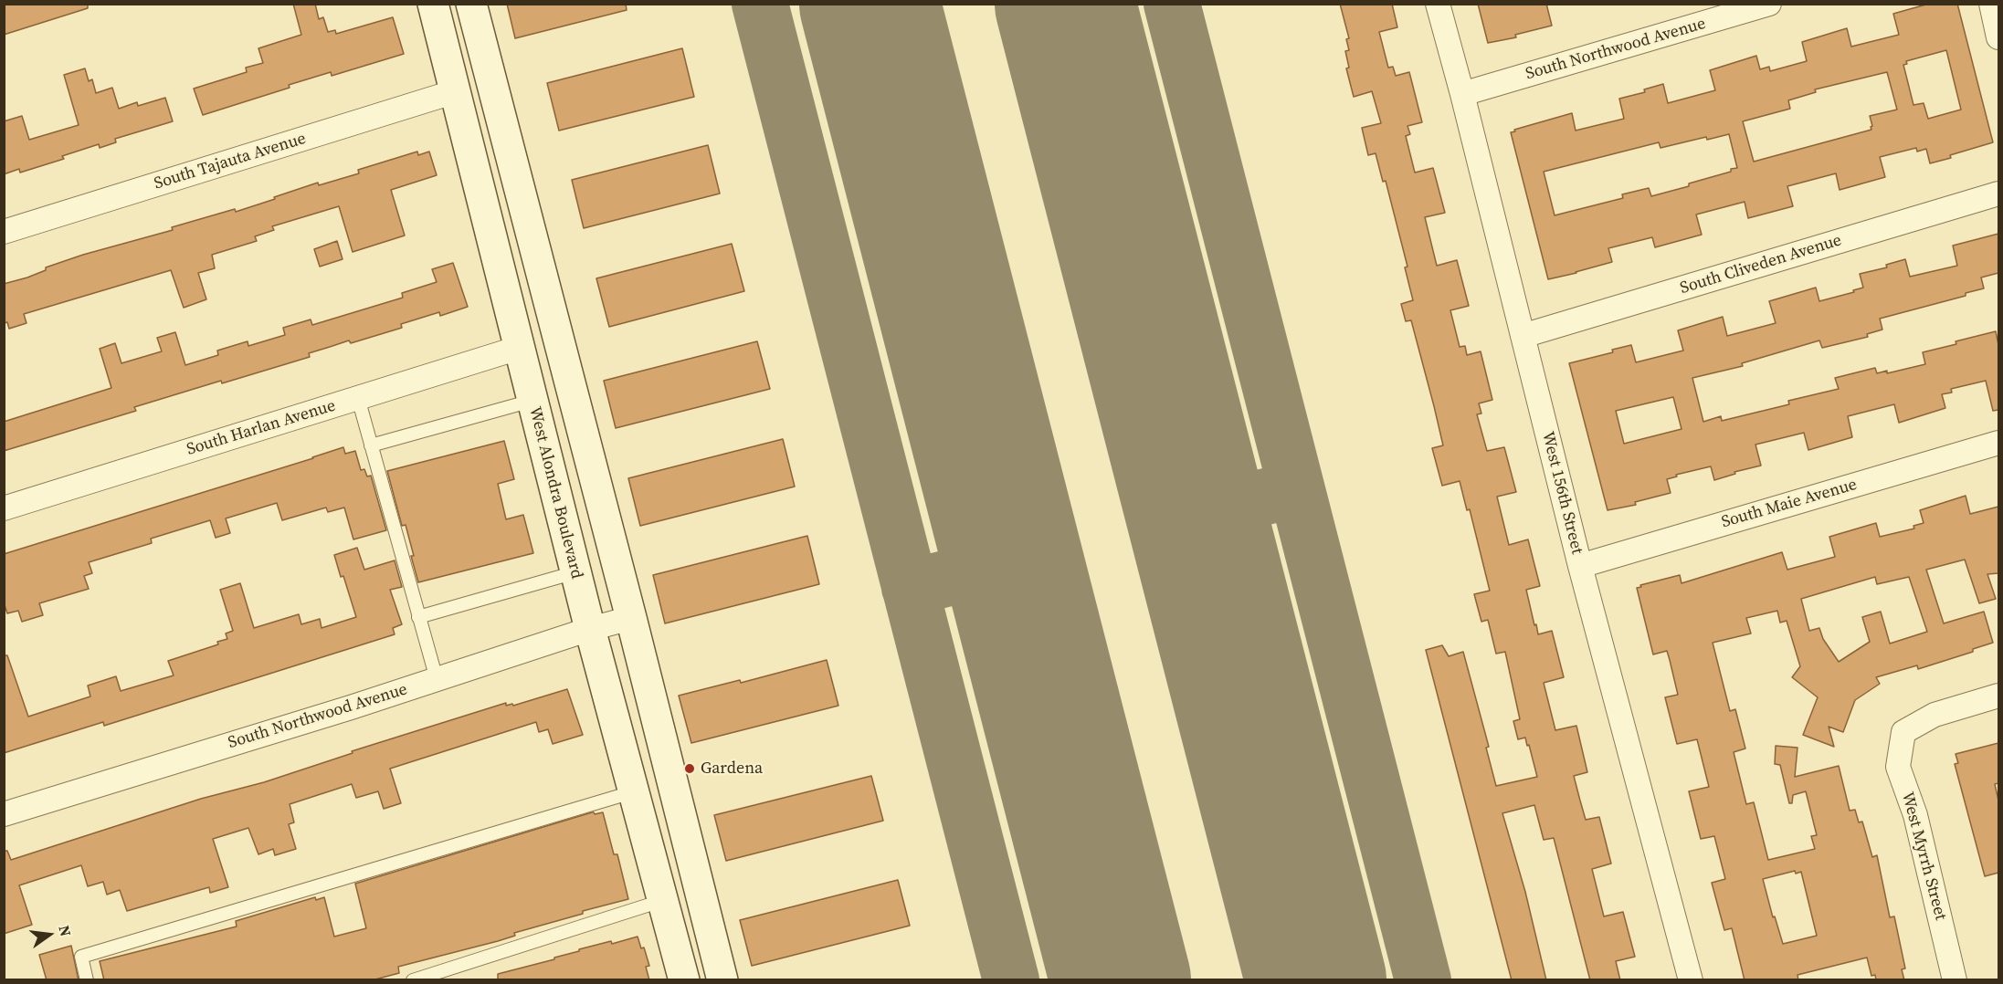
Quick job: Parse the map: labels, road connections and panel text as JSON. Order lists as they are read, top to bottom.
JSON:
{
  "streets": {
    "main road": ["West Alondra Boulevard"],
    "street": [
      "South Northwood Avenue",
      "South Tajauta Avenue",
      "South Cliveden Avenue",
      "South Harlan Avenue",
      "West 156th Street",
      "South Maie Avenue",
      "West Myrrh Street"
    ]
  },
  "crossings": [
    ["South Northwood Avenue", "West Alondra Boulevard"],
    ["South Northwood Avenue", "West 156th Street"],
    ["South Tajauta Avenue", "West Alondra Boulevard"],
    ["South Cliveden Avenue", "West 156th Street"],
    ["South Harlan Avenue", "West Alondra Boulevard"],
    ["West 156th Street", "South Maie Avenue"]
  ],
  "places": ["Gardena"],
  "north": "right"
}
